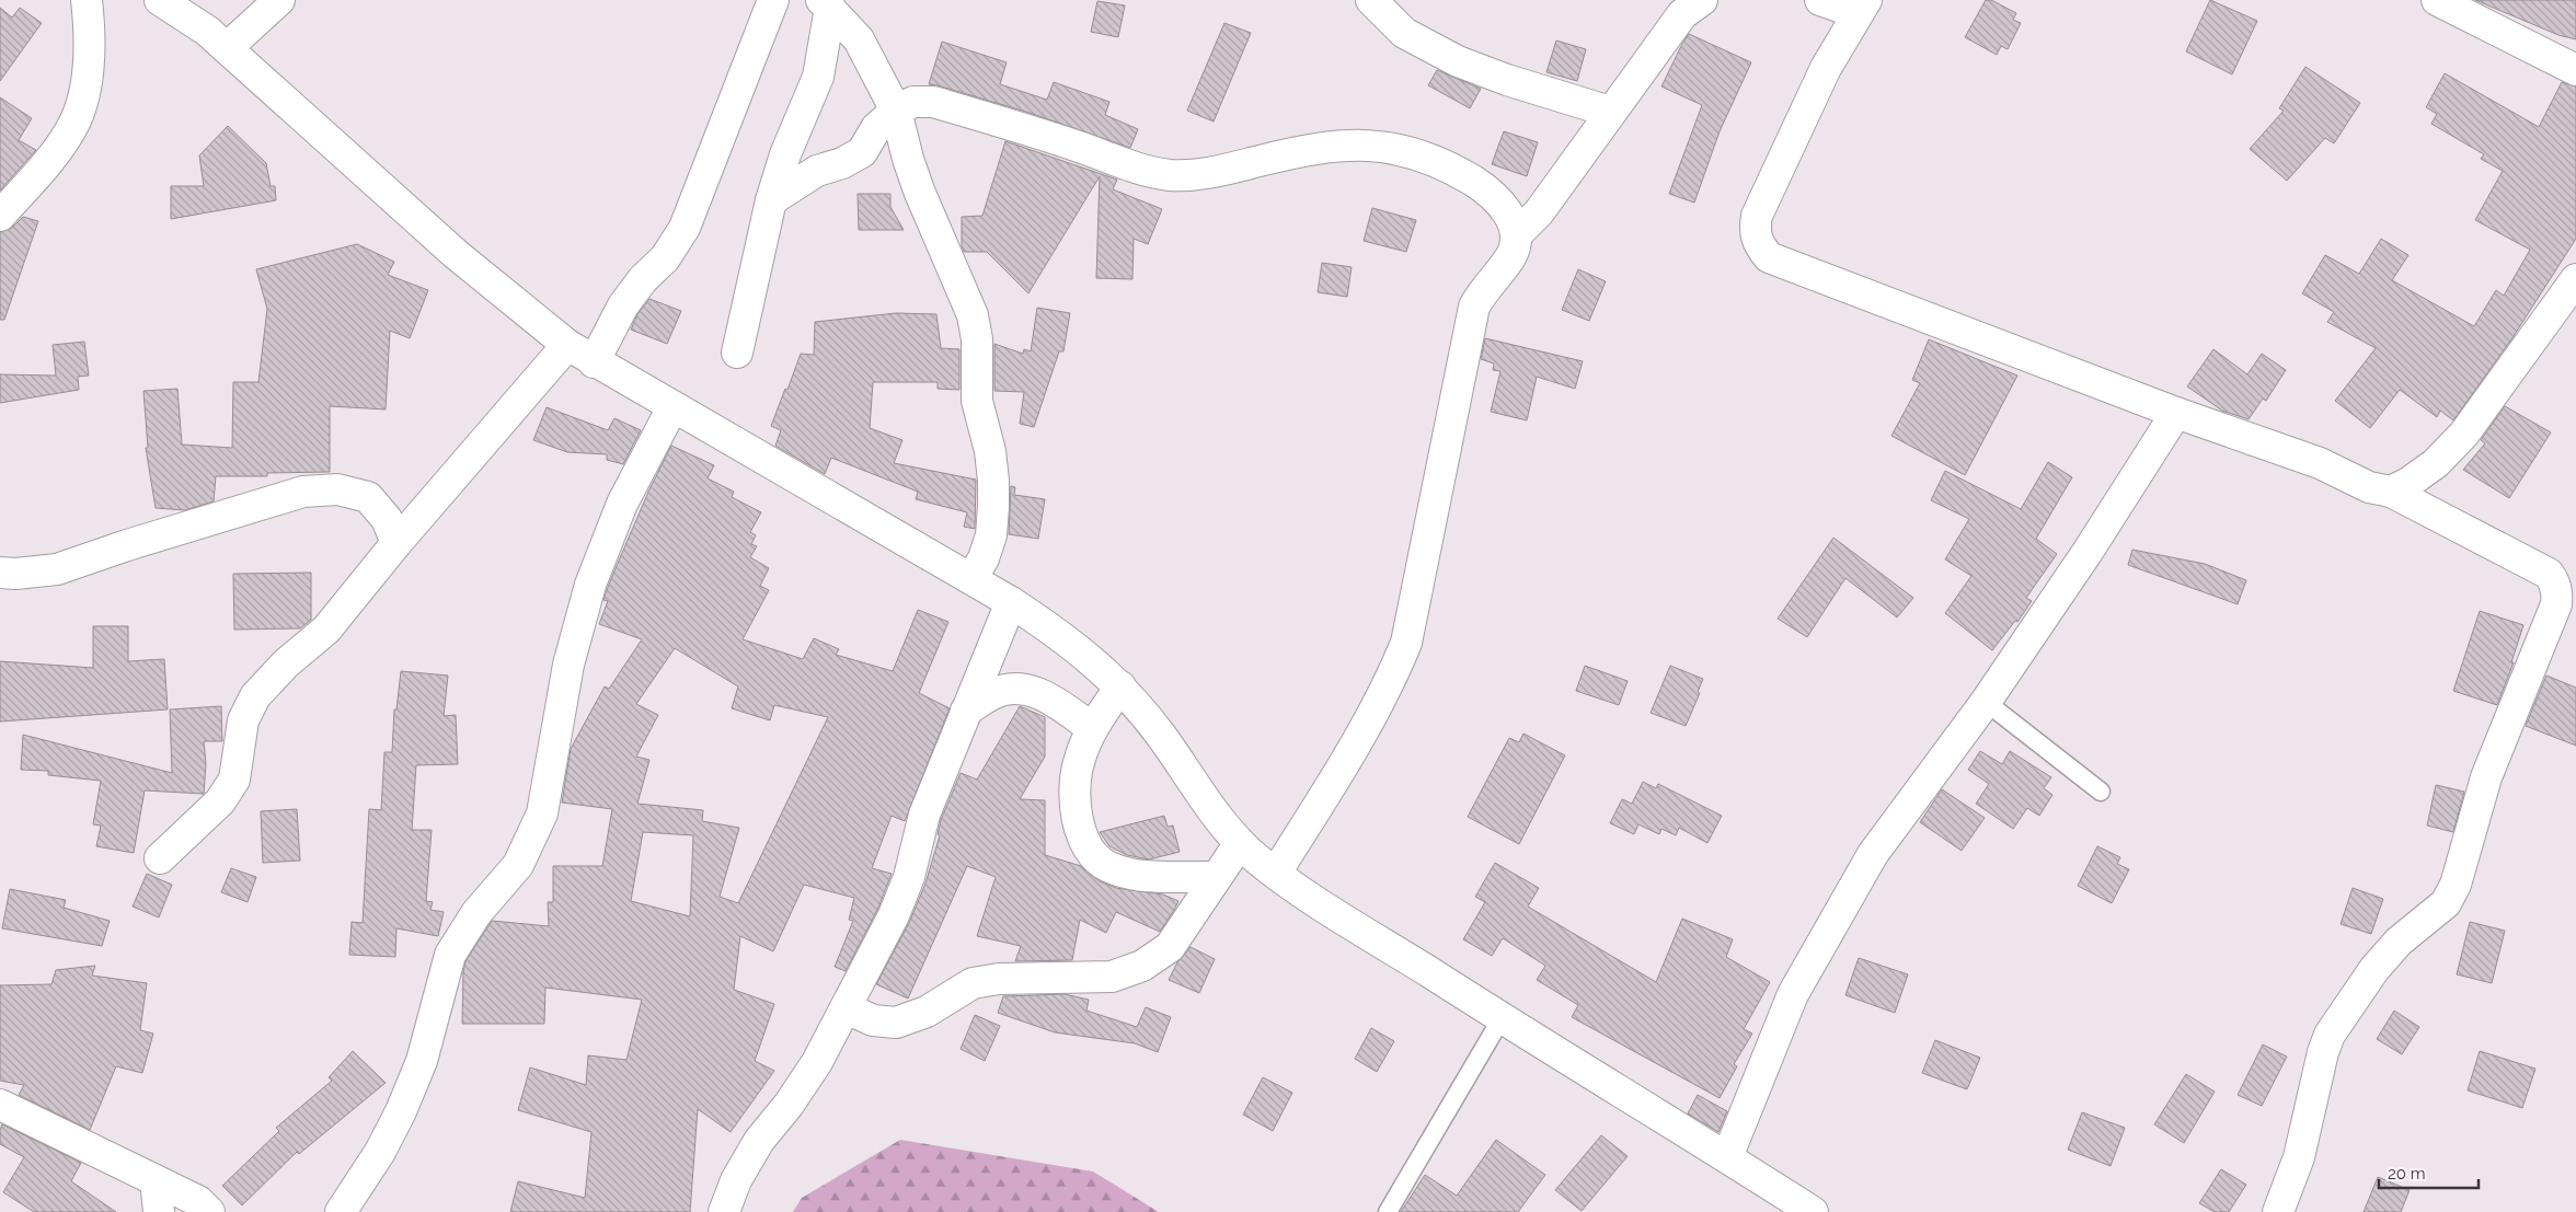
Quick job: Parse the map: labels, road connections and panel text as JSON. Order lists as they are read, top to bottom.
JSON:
{
  "scale_bar": "20 m"
}
